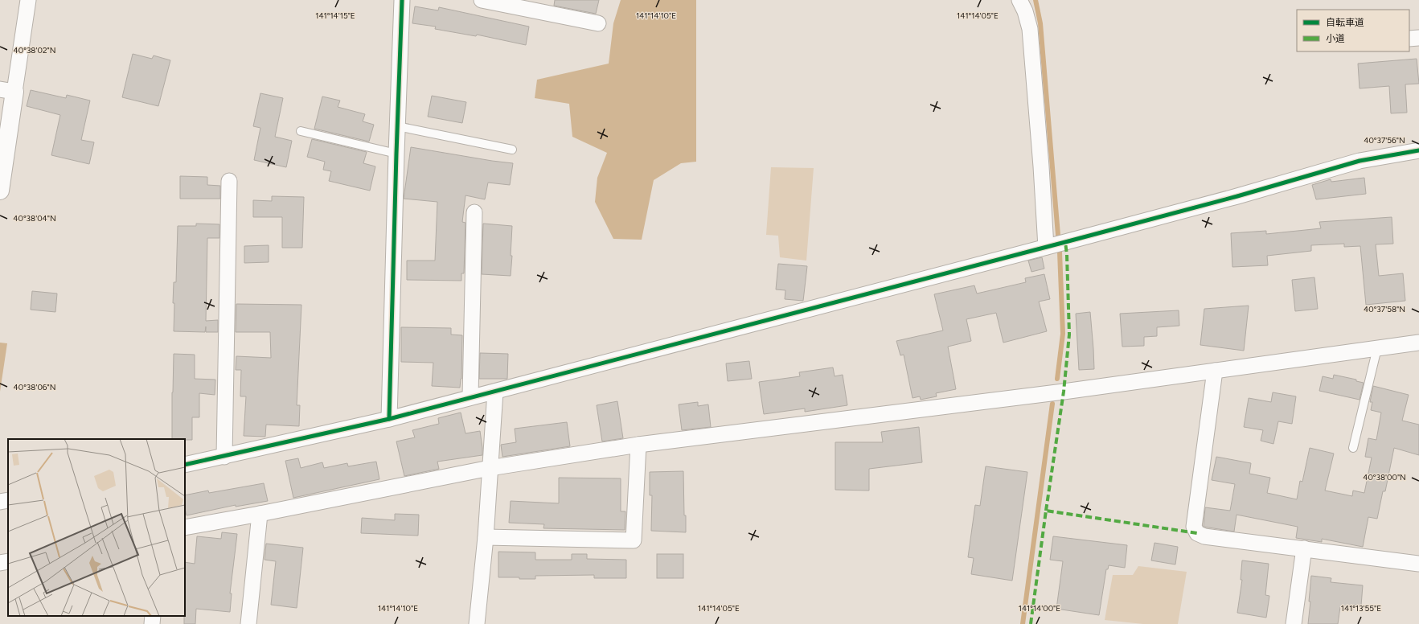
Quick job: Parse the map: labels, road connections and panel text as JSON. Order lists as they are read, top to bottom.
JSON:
{
  "legend": ["自転車道", "小道"],
  "coordinates": [
    "141°14'05\"E",
    "141°14'15\"E",
    "141°14'10\"E",
    "40°38'02\"N",
    "40°37'56\"N",
    "40°38'04\"N",
    "40°37'58\"N",
    "40°38'06\"N",
    "40°38'00\"N",
    "141°14'00\"E",
    "141°13'55\"E"
  ]
}
